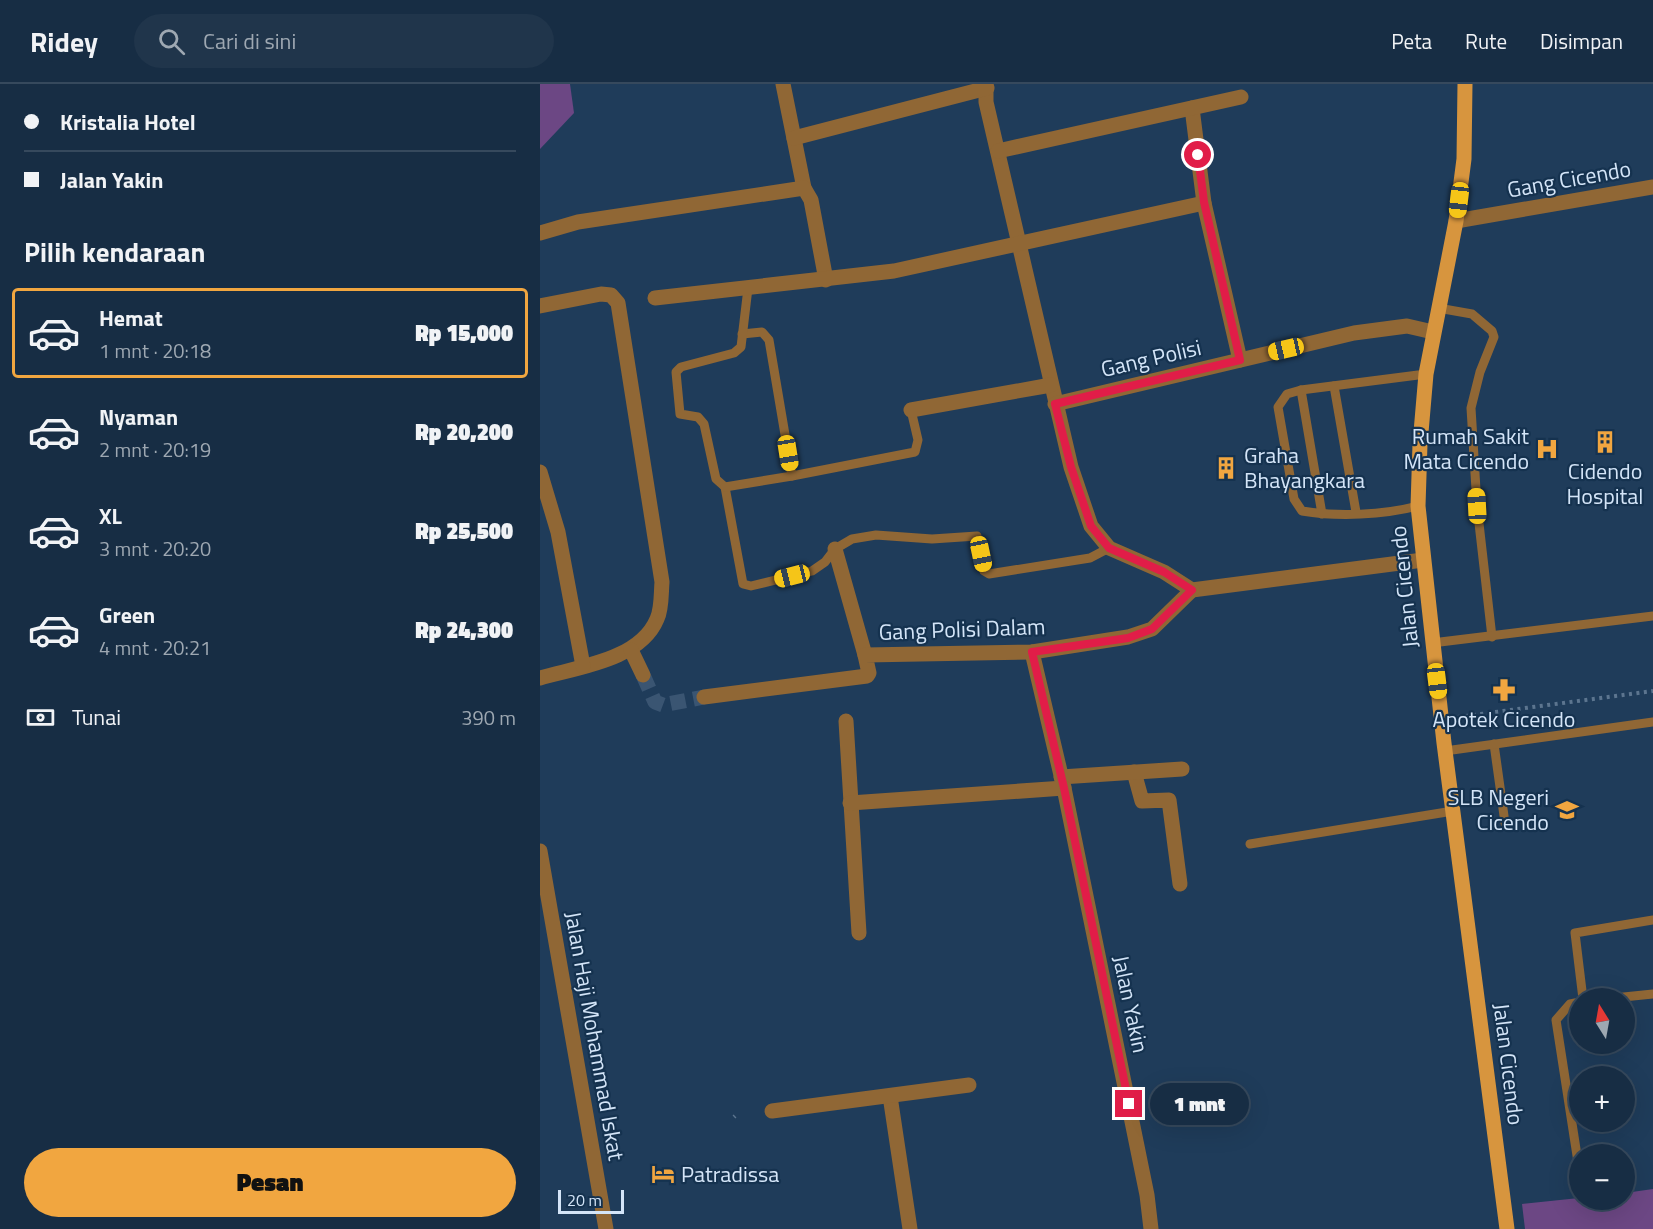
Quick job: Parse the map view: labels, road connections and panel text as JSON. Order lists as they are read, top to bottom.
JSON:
{
  "streets": {
    "main road": ["Jalan Cicendo"],
    "street": [
      "Gang Cicendo",
      "Gang Polisi",
      "Gang Polisi Dalam",
      "Jalan Yakin",
      "Jalan Haji Mohammad Iskat"
    ]
  },
  "crossings": [
    ["Gang Cicendo", "Jalan Cicendo"],
    ["Gang Polisi", "Jalan Cicendo"],
    ["Gang Polisi Dalam", "Jalan Yakin"]
  ],
  "places": {
    "building": ["Cidendo Hospital", "Graha Bhayangkara"],
    "hospital": ["Rumah Sakit Mata Cicendo"],
    "pharmacy": ["Apotek Cicendo"],
    "school or university": ["SLB Negeri Cicendo"],
    "hotel": ["Patradissa"]
  },
  "scale_bar": "20 m",
  "north": "top",
  "page": {
    "header": "Ridey",
    "search": "Cari di sini",
    "nav": ["Peta", "Rute", "Disimpan"],
    "banner": ["Kristalia Hotel", "Jalan Yakin"],
    "heading": "Pilih kendaraan",
    "list": [
      {
        "name": "Hemat",
        "note": "1 mnt · 20:18",
        "value": "Rp 15,000"
      },
      {
        "name": "Nyaman",
        "note": "2 mnt · 20:19",
        "value": "Rp 20,200"
      },
      {
        "name": "XL",
        "note": "3 mnt · 20:20",
        "value": "Rp 25,500"
      },
      {
        "name": "Green",
        "note": "4 mnt · 20:21",
        "value": "Rp 24,300"
      }
    ],
    "pay": ["Tunai", "390 m"],
    "map_buttons": ["+", "−"],
    "bubble": "1 mnt",
    "buttons": "Pesan",
    "scale": "20 m"
  }
}
